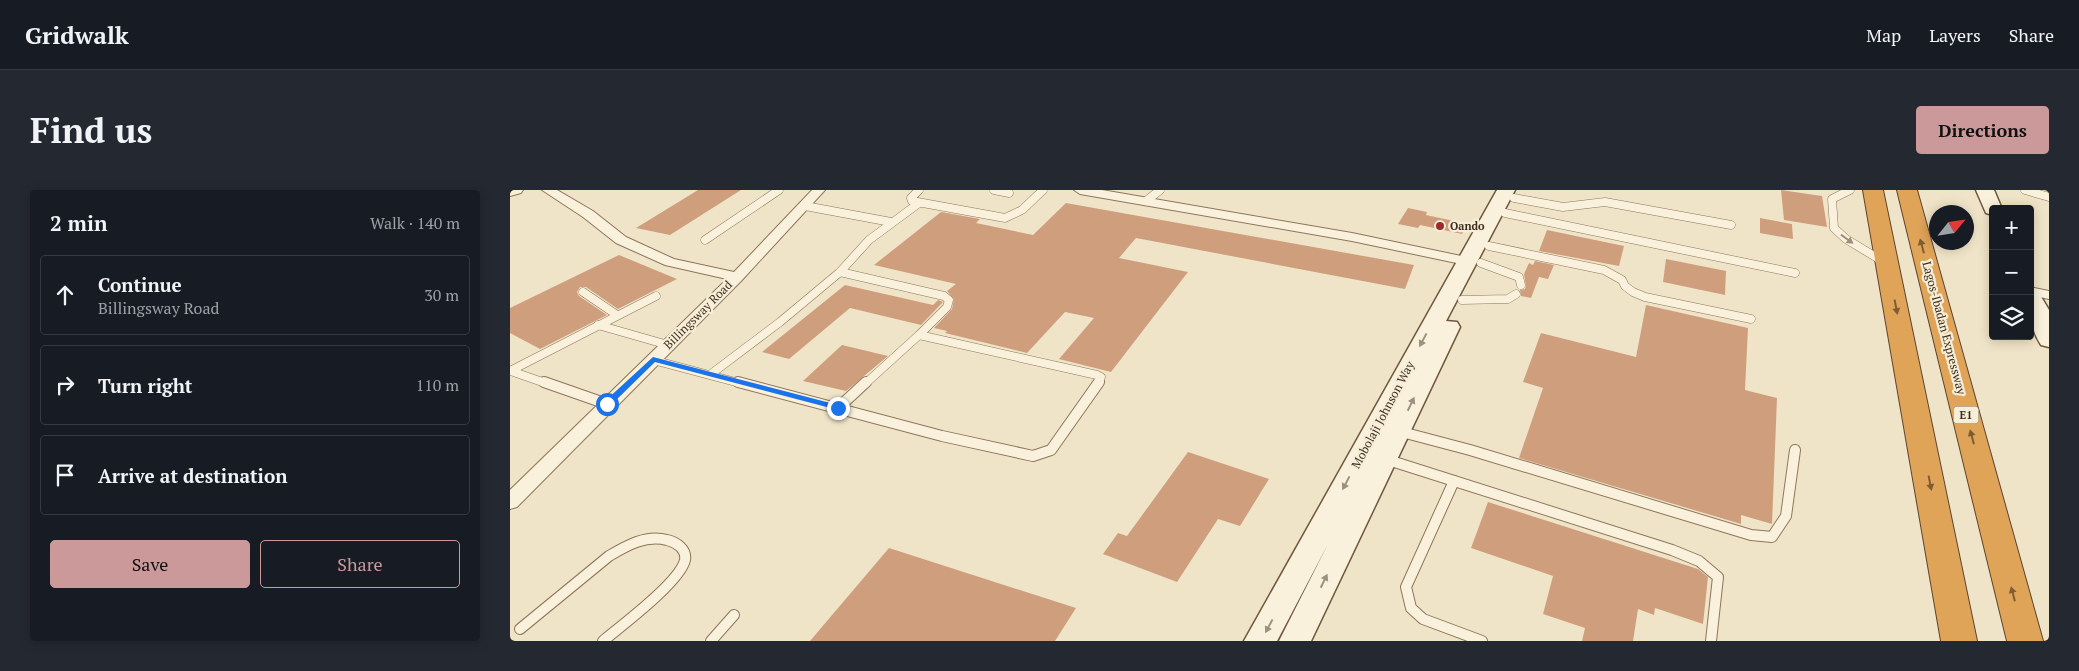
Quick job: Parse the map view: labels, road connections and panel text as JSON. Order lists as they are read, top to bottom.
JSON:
{
  "streets": {
    "highway": ["Lagos-Ibadan Expressway", "E1"],
    "street": ["Billingsway Road", "Mobolaji Johnson Way"]
  },
  "places": ["Oando"],
  "north": "top right",
  "page": {
    "header": "Gridwalk",
    "nav": ["Map", "Layers", "Share"],
    "buttons": [
      "Directions",
      ["Save", "Share"]
    ],
    "title": "Find us",
    "heading": ["2 min", "Walk · 140 m"],
    "map_buttons": ["+", "−"],
    "list": [
      ["Continue", "Billingsway Road", "30 m"],
      ["Turn right", "110 m"],
      "Arrive at destination"
    ]
  }
}
